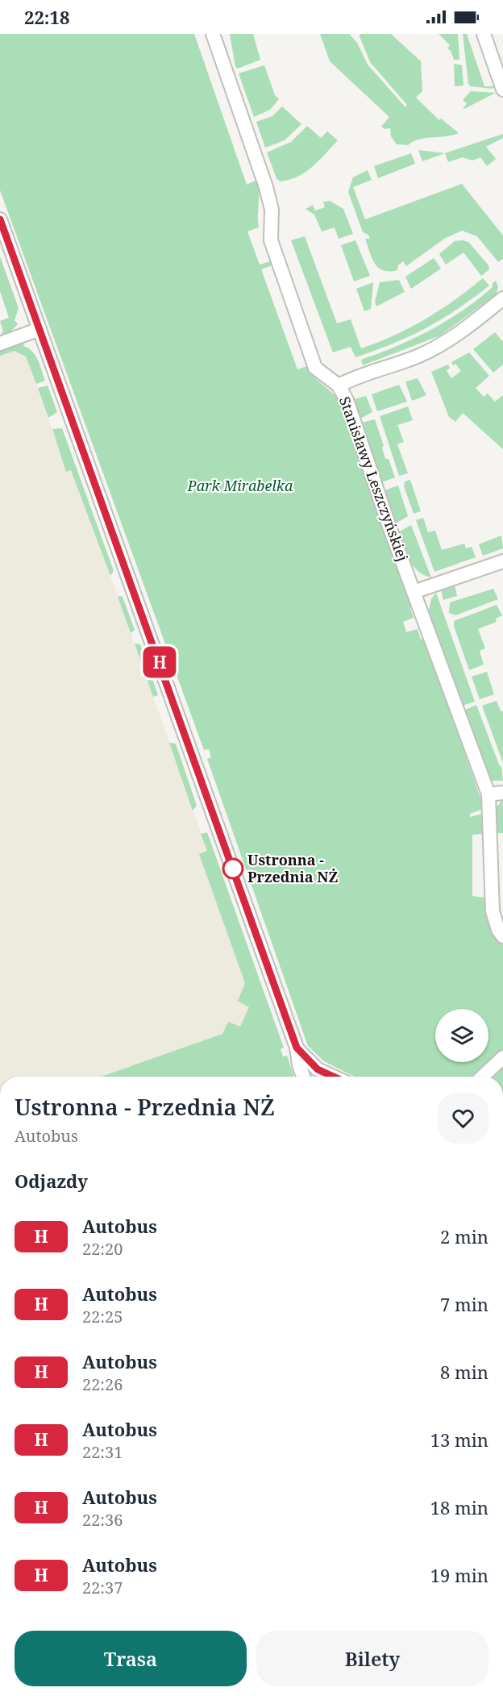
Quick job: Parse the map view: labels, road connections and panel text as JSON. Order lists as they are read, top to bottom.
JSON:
{
  "streets": {
    "street": ["Stanisławy Leszczyńskiej"]
  },
  "parks": ["Park Mirabelka"],
  "places": ["Ustronna - Przednia NŻ"],
  "lines": ["bus line H"],
  "page": {
    "status": "22:18",
    "on_map": "H",
    "heading": [
      ["Ustronna - Przednia NŻ", "Autobus"],
      "Odjazdy"
    ],
    "list": [
      {
        "mark": "H",
        "name": "Autobus",
        "note": "22:20",
        "value": "2 min"
      },
      {
        "mark": "H",
        "name": "Autobus",
        "note": "22:25",
        "value": "7 min"
      },
      {
        "mark": "H",
        "name": "Autobus",
        "note": "22:26",
        "value": "8 min"
      },
      {
        "mark": "H",
        "name": "Autobus",
        "note": "22:31",
        "value": "13 min"
      },
      {
        "mark": "H",
        "name": "Autobus",
        "note": "22:36",
        "value": "18 min"
      },
      {
        "mark": "H",
        "name": "Autobus",
        "note": "22:37",
        "value": "19 min"
      }
    ],
    "buttons": ["Trasa", "Bilety"]
  }
}
